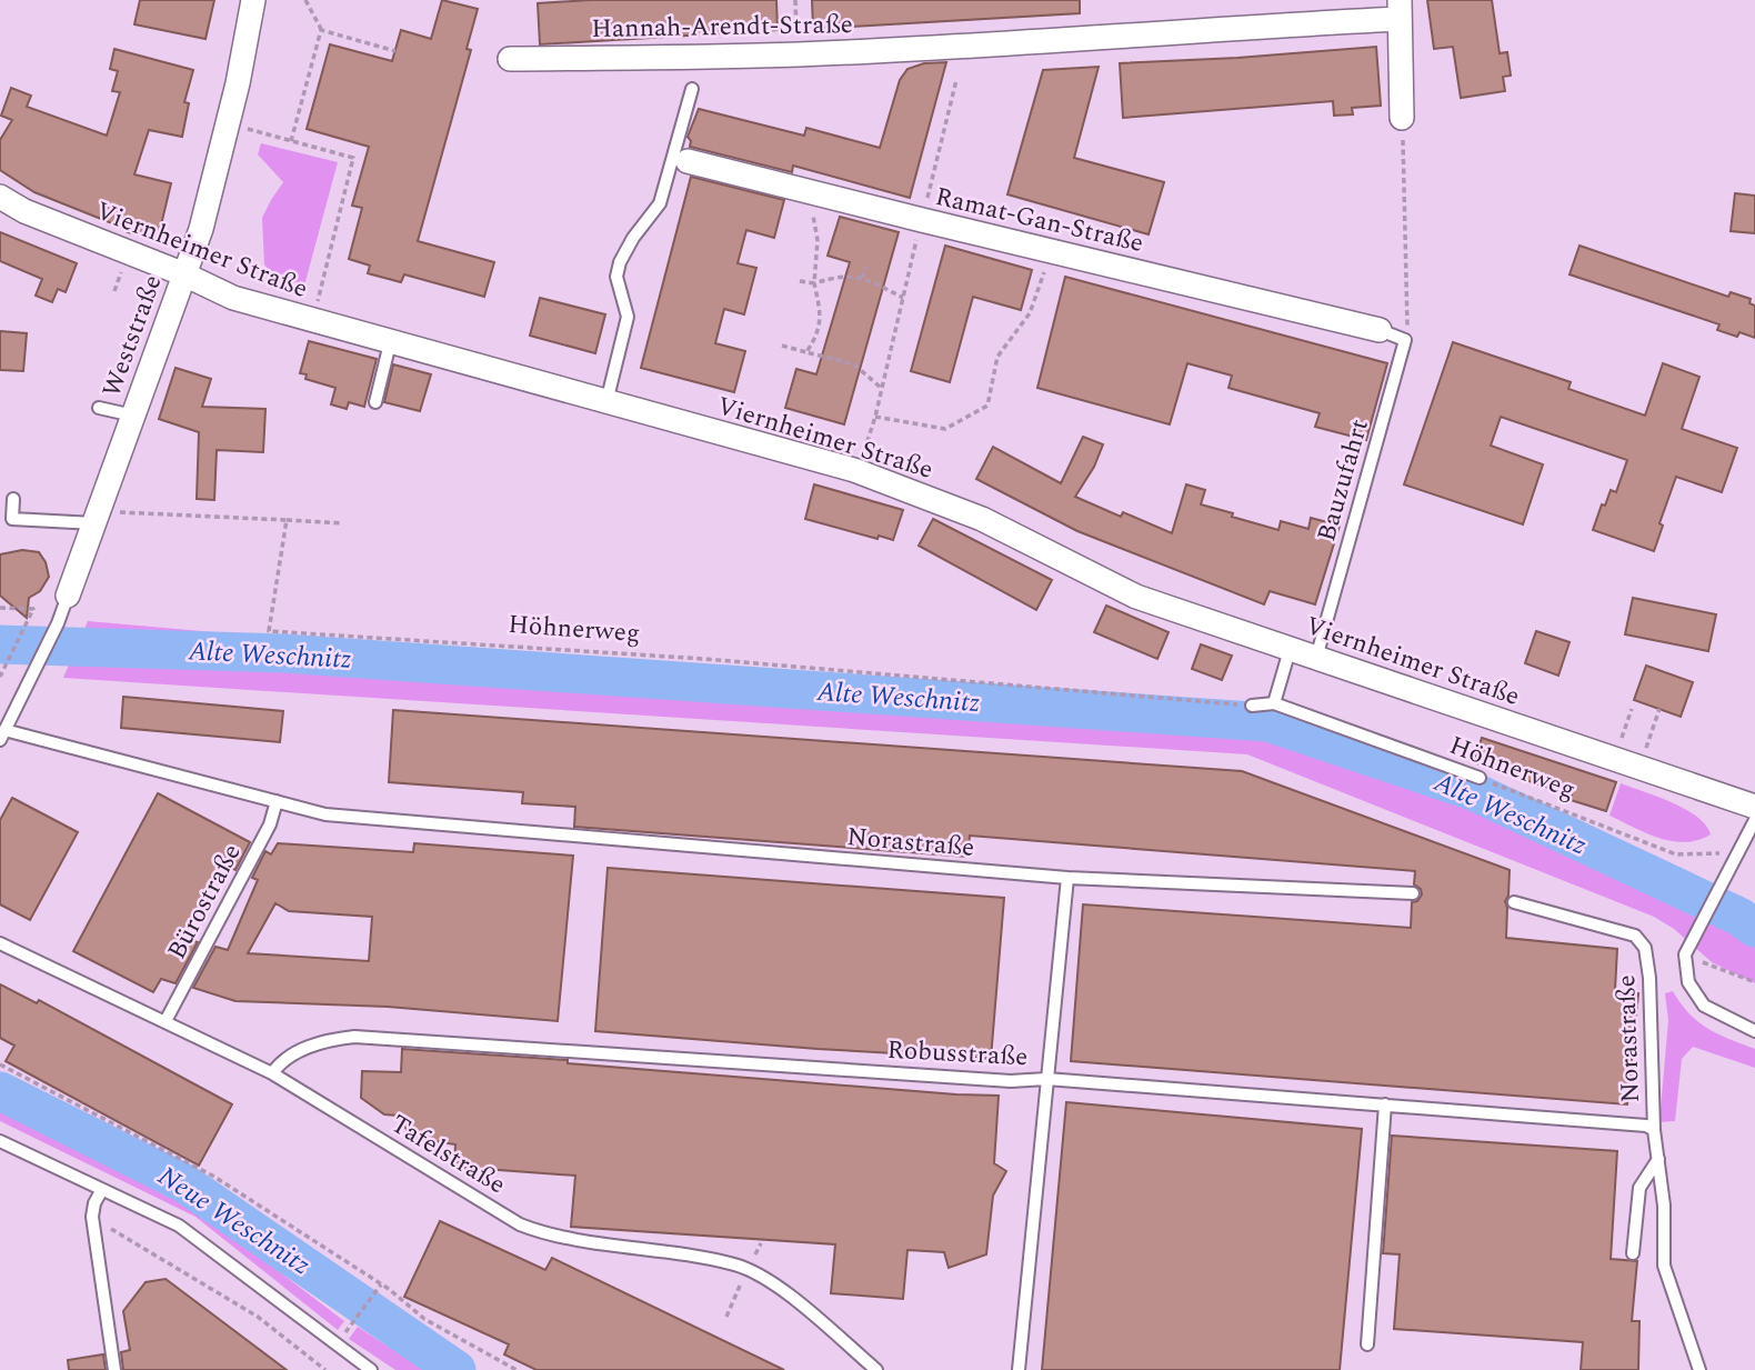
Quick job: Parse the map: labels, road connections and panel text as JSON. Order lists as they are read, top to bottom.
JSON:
{
  "streets": {
    "street": [
      "Hannah-Arendt-Straße",
      "Ramat-Gan-Straße",
      "Viernheimer Straße",
      "Weststraße"
    ],
    "lane": [
      "Bauzufahrt",
      "Höhnerweg",
      "Norastraße",
      "Bürostraße",
      "Robusstraße",
      "Tafelstraße"
    ]
  },
  "crossings": [
    ["Viernheimer Straße", "Weststraße"],
    ["Viernheimer Straße", "Bauzufahrt"],
    ["Norastraße", "Bürostraße"],
    ["Norastraße", "Robusstraße"],
    ["Bürostraße", "Tafelstraße"],
    ["Robusstraße", "Tafelstraße"]
  ],
  "water": ["Alte Weschnitz", "Neue Weschnitz"]
}
